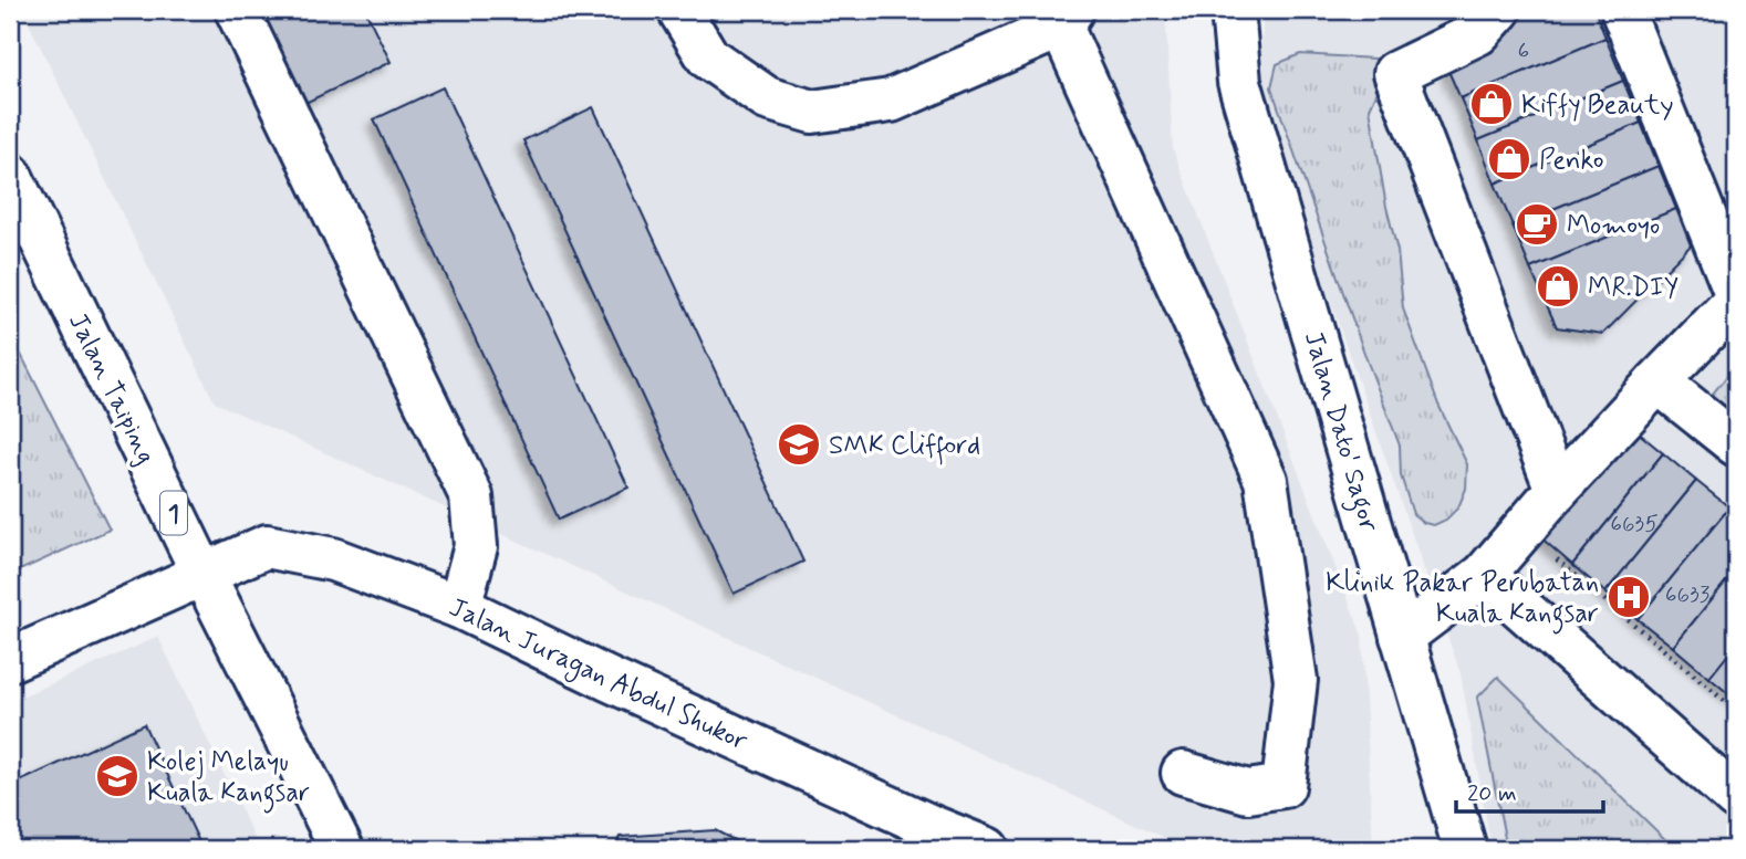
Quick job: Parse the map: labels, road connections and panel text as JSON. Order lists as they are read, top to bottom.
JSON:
{
  "streets": {
    "main road": [
      "Jalan Taiping",
      "Jalan Dato' Sagor",
      "1",
      "Jalan Juragan Abdul Shukor"
    ]
  },
  "crossings": [
    ["Jalan Taiping", "Jalan Juragan Abdul Shukor"]
  ],
  "places": {
    "shop": ["Kiffy Beauty", "Penko", "MR.DIY"],
    "cafe": ["Momoyo"],
    "school or university": ["SMK Clifford", "Kolej Melayu Kuala Kangsar"],
    "hospital": ["Klinik Pakar Perubatan Kuala Kangsar"]
  },
  "house_numbers": ["6", "6635", "6633"],
  "scale_bar": "20 m"
}
